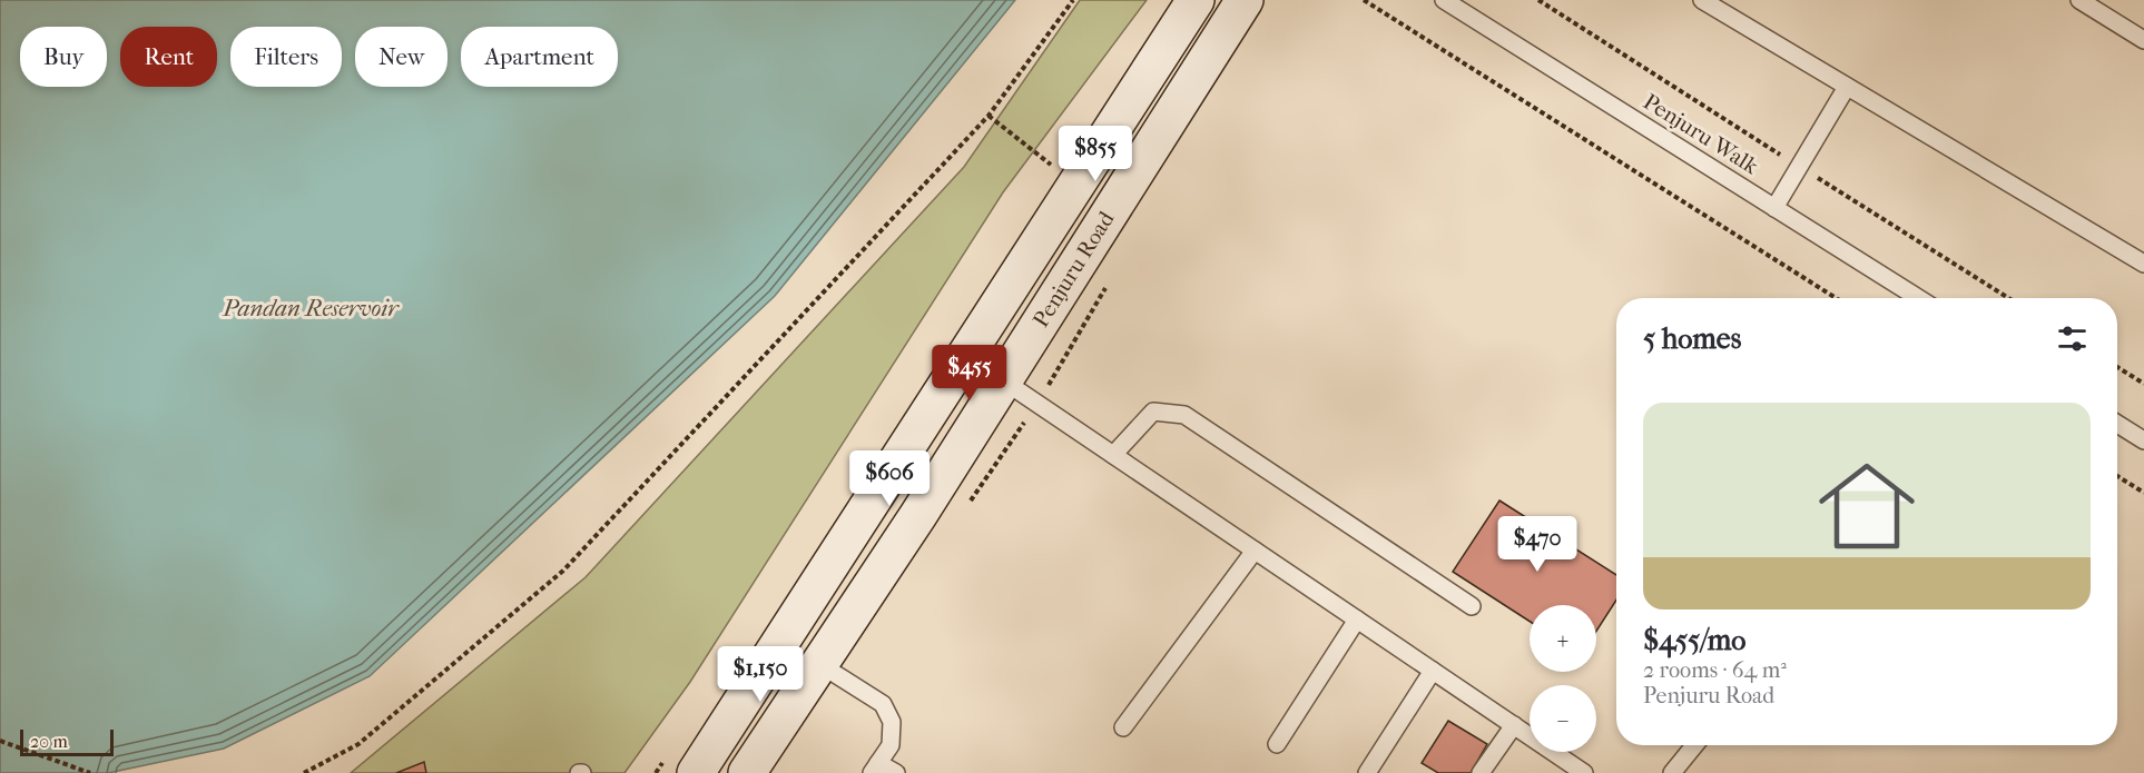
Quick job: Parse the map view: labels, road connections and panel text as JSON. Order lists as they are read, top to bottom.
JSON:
{
  "streets": {
    "main road": ["Penjuru Road"],
    "lane": ["Penjuru Walk"]
  },
  "water": ["Pandan Reservoir"],
  "scale_bar": "20 m",
  "page": {
    "chip": [
      "Buy",
      "Rent",
      "Filters",
      "New",
      "Apartment"
    ],
    "price": [
      "$855",
      "$455",
      "$606",
      "$470",
      "$1,150"
    ],
    "heading": "5 homes",
    "list": [
      {
        "name": "$455/mo",
        "note": "2 rooms · 64 m² · Penjuru Road"
      }
    ],
    "map_buttons": ["+", "−"],
    "scale": "20 m"
  }
}
